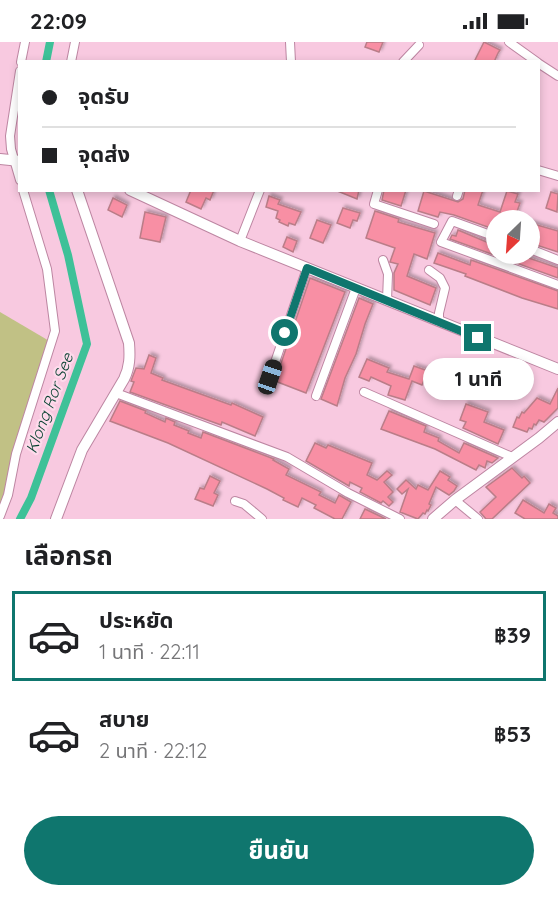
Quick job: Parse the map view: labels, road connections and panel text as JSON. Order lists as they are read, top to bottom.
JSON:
{
  "water": ["Klong Ror See"],
  "north": "bottom left",
  "page": {
    "status": "22:09",
    "banner": ["จุดรับ", "จุดส่ง"],
    "bubble": "1 นาที",
    "heading": "เลือกรถ",
    "list": [
      {
        "name": "ประหยัด",
        "note": "1 นาที · 22:11",
        "value": "฿39"
      },
      {
        "name": "สบาย",
        "note": "2 นาที · 22:12",
        "value": "฿53"
      }
    ],
    "buttons": "ยืนยัน"
  }
}
